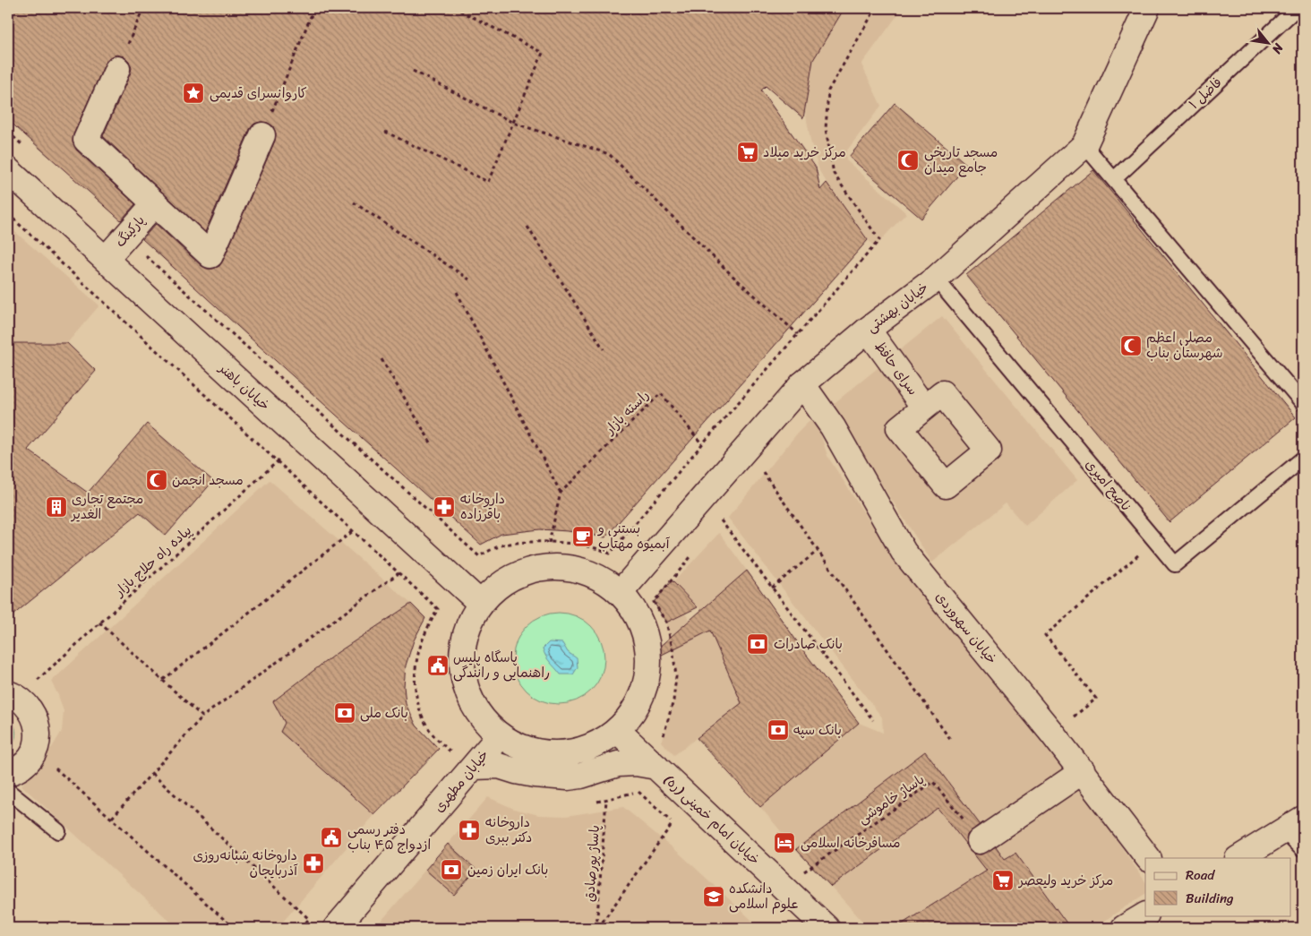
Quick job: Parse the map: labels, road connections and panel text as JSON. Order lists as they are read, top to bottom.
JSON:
{
  "streets": {
    "main road": [
      "پارکینگ",
      "خیابان بهشتی",
      "سرای حافظ",
      "خیابان باهنر",
      "خیابان سهروردی",
      "خیابان مطهری",
      "خیابان امام خمینی (ره)"
    ],
    "lane": ["فاضل ۱", "ناصح امیری"],
    "path": [
      "راسته بازار",
      "پیاده راه حلاج بازار",
      "پاساژ خاموشی",
      "پاساژ پورصادق"
    ]
  },
  "crossings": [
    ["پارکینگ", "خیابان باهنر"],
    ["خیابان بهشتی", "سرای حافظ"],
    ["خیابان بهشتی", "ناصح امیری"],
    ["خیابان بهشتی", "خیابان سهروردی"],
    ["خیابان باهنر", "پیاده راه حلاج بازار"]
  ],
  "places": {
    "place": ["کاروانسرای قدیمی"],
    "supermarket": ["مرکز خرید میلاد", "مرکز خرید ولیعصر"],
    "mosque": ["مسجد تاریخی جامع میدان", "مصلی اعظم شهرستان بناب", "مسجد انجمن"],
    "building": ["مجتمع تجاری الغدیر"],
    "pharmacy": ["داروخانه باقرزاده", "داروخانه دکتر ببری", "داروخانه شبانه‌روزی آذربایجان"],
    "cafe": ["بستنی و آبمیوه مهتاب"],
    "bank": [
      "بانک صادرات",
      "بانک ملی",
      "بانک سپه",
      "بانک ایران زمین"
    ],
    "public building": ["پاسگاه پلیس راهنمایی و رانندگی", "دفتر رسمی ازدواج ۴۵ بناب"],
    "hotel": ["مسافرخانه اسلامی"],
    "school or university": ["دانشکده علوم اسلامی"]
  },
  "legend": ["Road", "Building"],
  "north": "bottom right"
}
